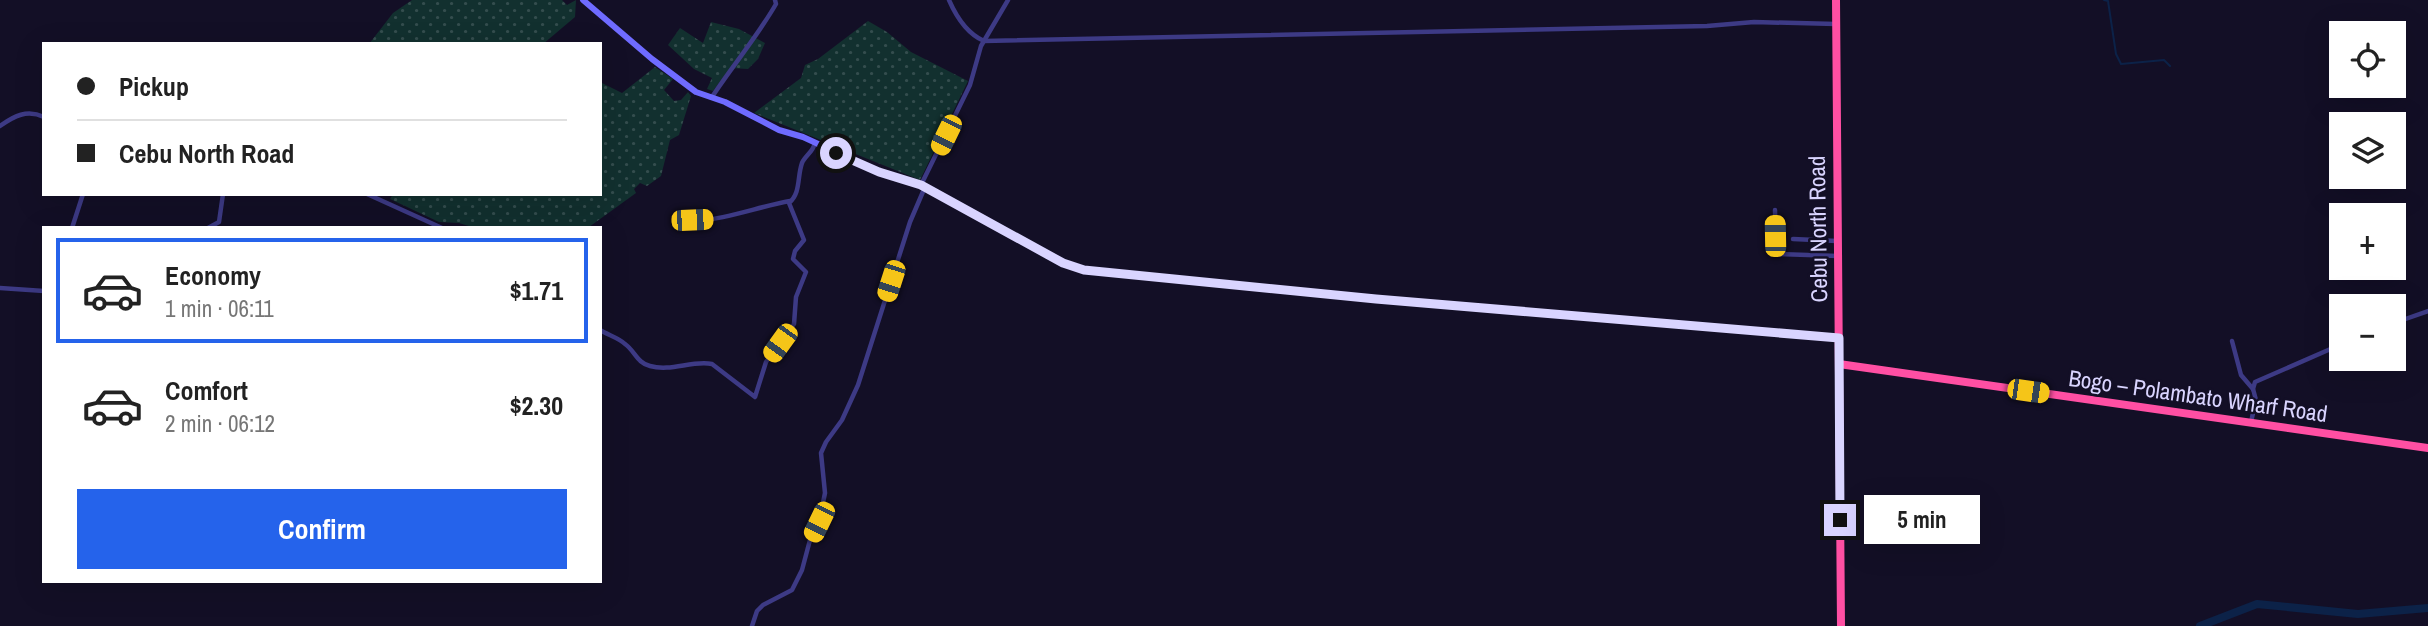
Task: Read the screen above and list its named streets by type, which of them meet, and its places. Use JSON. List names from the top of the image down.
{
  "streets": {
    "highway": ["Cebu North Road", "Bogo – Polambato Wharf Road"]
  },
  "crossings": [
    ["Cebu North Road", "Bogo – Polambato Wharf Road"]
  ],
  "page": {
    "map_buttons": ["+", "−"],
    "banner": ["Pickup", "Cebu North Road"],
    "list": [
      {
        "name": "Economy",
        "note": "1 min · 06:11",
        "value": "$1.71"
      },
      {
        "name": "Comfort",
        "note": "2 min · 06:12",
        "value": "$2.30"
      }
    ],
    "buttons": "Confirm",
    "bubble": "5 min"
  }
}
